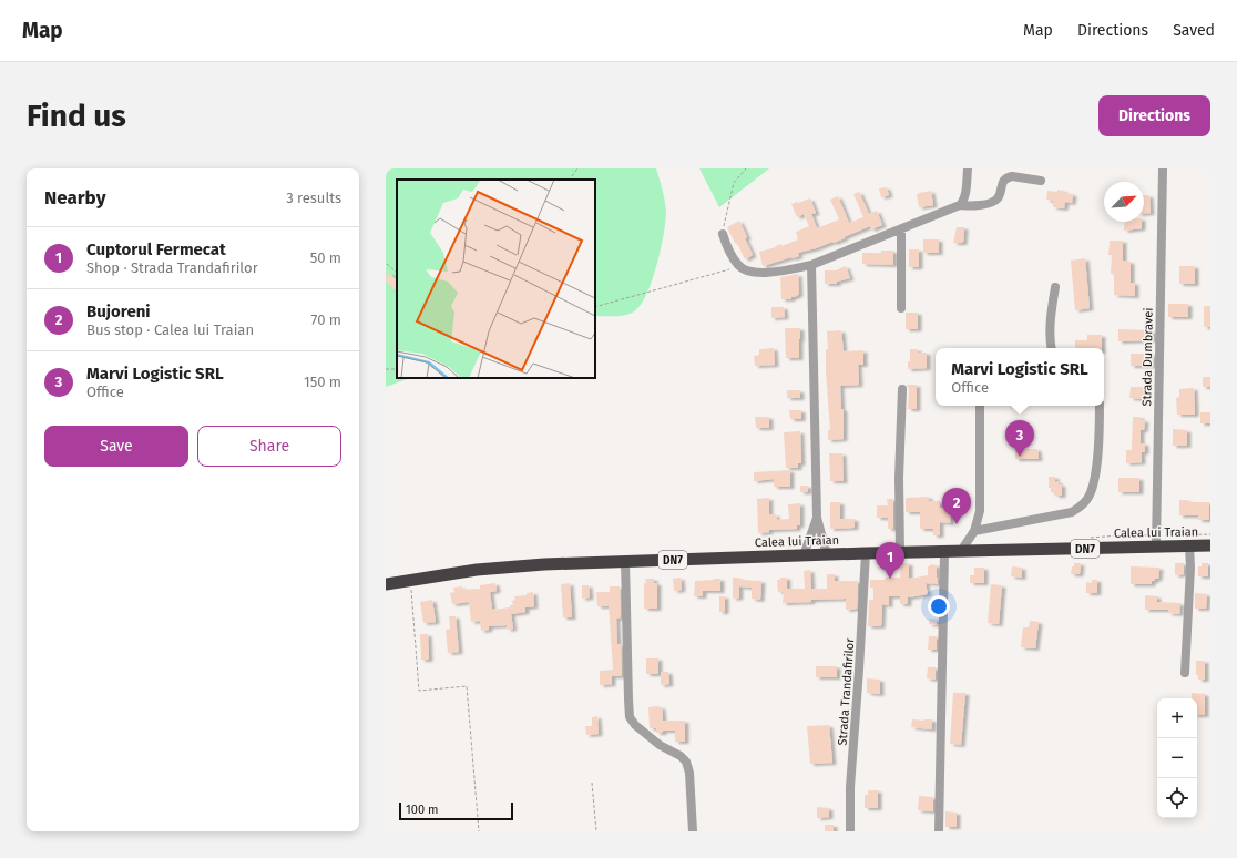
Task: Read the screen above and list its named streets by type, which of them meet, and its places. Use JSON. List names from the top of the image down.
{
  "streets": {
    "highway": ["Calea lui Traian", "DN7"],
    "street": ["Strada Dumbravei", "Strada Trandafirilor"]
  },
  "crossings": [
    ["Strada Dumbravei", "Calea lui Traian"],
    ["Calea lui Traian", "Strada Trandafirilor"]
  ],
  "scale_bar": "100 m",
  "north": "top right",
  "page": {
    "header": "Map",
    "nav": ["Map", "Directions", "Saved"],
    "buttons": [
      "Directions",
      ["Save", "Share"]
    ],
    "title": "Find us",
    "heading": ["Nearby", "3 results"],
    "list": [
      {
        "mark": "1",
        "name": "Cuptorul Fermecat",
        "note": "Shop · Strada Trandafirilor",
        "value": "50 m"
      },
      {
        "mark": "2",
        "name": "Bujoreni",
        "note": "Bus stop · Calea lui Traian",
        "value": "70 m"
      },
      {
        "mark": "3",
        "name": "Marvi Logistic SRL",
        "note": "Office",
        "value": "150 m"
      }
    ],
    "popup": ["Marvi Logistic SRL", "Office"],
    "pins": ["3", "2", "1"],
    "map_buttons": ["+", "−"],
    "scale": "100 m"
  }
}
